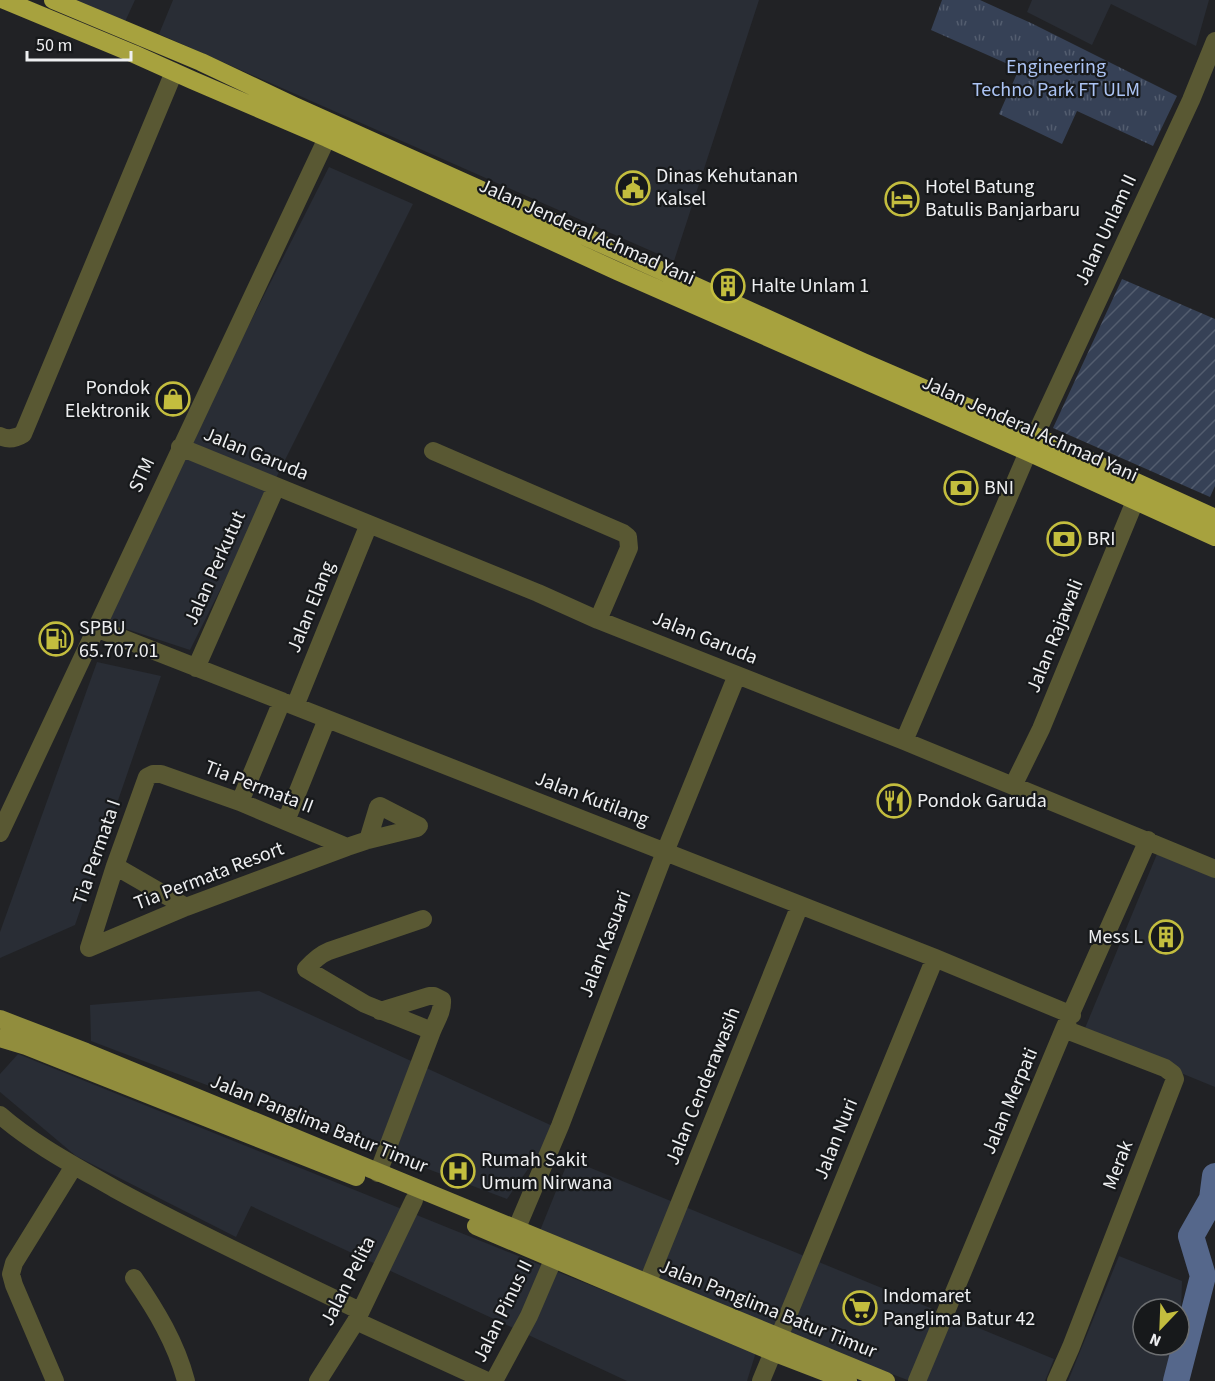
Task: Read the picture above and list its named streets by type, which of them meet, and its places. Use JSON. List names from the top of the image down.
{
  "streets": {
    "highway": ["Jalan Jenderal Achmad Yani"],
    "main road": ["Jalan Panglima Batur Timur"],
    "street": [
      "Jalan Unlam II",
      "Jalan Garuda",
      "STM",
      "Jalan Perkutut",
      "Jalan Elang",
      "Jalan Rajawali",
      "Tia Permata II",
      "Jalan Kutilang",
      "Tia Permata I",
      "Tia Permata Resort",
      "Jalan Kasuari",
      "Jalan Cenderawasih",
      "Jalan Merpati",
      "Jalan Nuri",
      "Merak",
      "Jalan Pelita",
      "Jalan Pinus II"
    ]
  },
  "crossings": [
    ["Jalan Unlam II", "Jalan Jenderal Achmad Yani"],
    ["Jalan Unlam II", "Jalan Garuda"],
    ["Jalan Jenderal Achmad Yani", "STM"],
    ["Jalan Jenderal Achmad Yani", "Jalan Rajawali"],
    ["Jalan Garuda", "STM"],
    ["Jalan Garuda", "Jalan Perkutut"],
    ["Jalan Garuda", "Jalan Elang"],
    ["Jalan Garuda", "Jalan Rajawali"],
    ["Jalan Garuda", "Jalan Kasuari"],
    ["Jalan Garuda", "Jalan Merpati"],
    ["STM", "Jalan Kutilang"],
    ["Jalan Perkutut", "Jalan Kutilang"],
    ["Jalan Elang", "Tia Permata II"],
    ["Jalan Elang", "Jalan Kutilang"],
    ["Tia Permata II", "Tia Permata I"],
    ["Tia Permata II", "Tia Permata Resort"],
    ["Jalan Kutilang", "Jalan Kasuari"],
    ["Jalan Kutilang", "Jalan Cenderawasih"],
    ["Jalan Kutilang", "Jalan Merpati"],
    ["Jalan Kutilang", "Jalan Nuri"],
    ["Jalan Kutilang", "Merak"],
    ["Tia Permata I", "Tia Permata Resort"],
    ["Jalan Kasuari", "Jalan Panglima Batur Timur"],
    ["Jalan Cenderawasih", "Jalan Panglima Batur Timur"],
    ["Jalan Merpati", "Merak"],
    ["Jalan Panglima Batur Timur", "Jalan Nuri"],
    ["Jalan Panglima Batur Timur", "Jalan Pelita"],
    ["Jalan Panglima Batur Timur", "Jalan Pinus II"]
  ],
  "parks": ["Engineering Techno Park FT ULM"],
  "places": {
    "public building": ["Dinas Kehutanan Kalsel"],
    "hotel": ["Hotel Batung Batulis Banjarbaru"],
    "building": ["Halte Unlam 1", "Mess L"],
    "shop": ["Pondok Elektronik"],
    "bank": ["BNI", "BRI"],
    "fuel station": ["SPBU 65.707.01"],
    "restaurant": ["Pondok Garuda"],
    "hospital": ["Rumah Sakit Umum Nirwana"],
    "supermarket": ["Indomaret Panglima Batur 42"]
  },
  "scale_bar": "50 m",
  "north": "bottom left"
}
